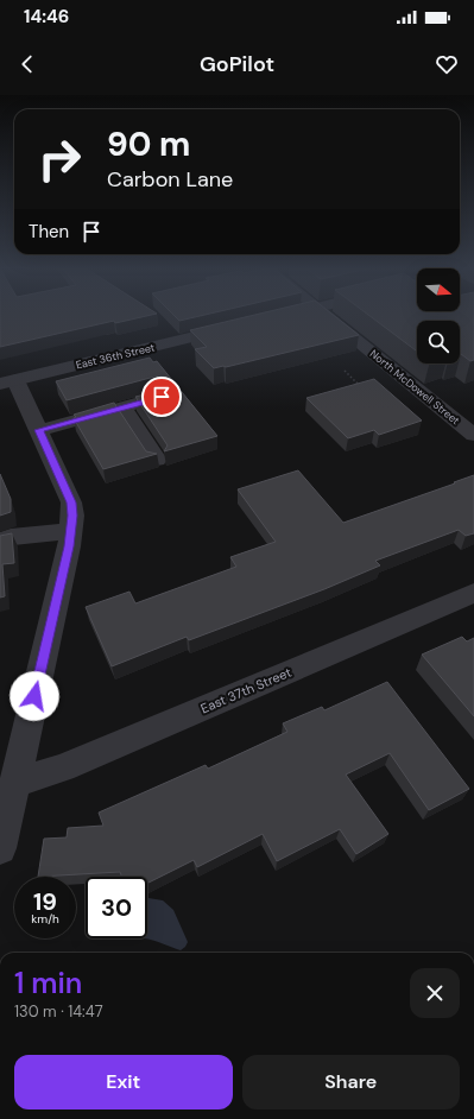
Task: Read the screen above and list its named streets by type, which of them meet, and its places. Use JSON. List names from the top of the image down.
{
  "streets": {
    "street": ["East 36th Street", "North McDowell Street", "East 37th Street"]
  },
  "north": "right",
  "page": {
    "status": "14:46",
    "header": "GoPilot",
    "turn": ["90 m", "Carbon Lane"],
    "then": "Then",
    "speed": "19 km/h",
    "limit": "30",
    "heading": ["1 min", "130 m · 14:47"],
    "buttons": ["Exit", "Share"]
  }
}
